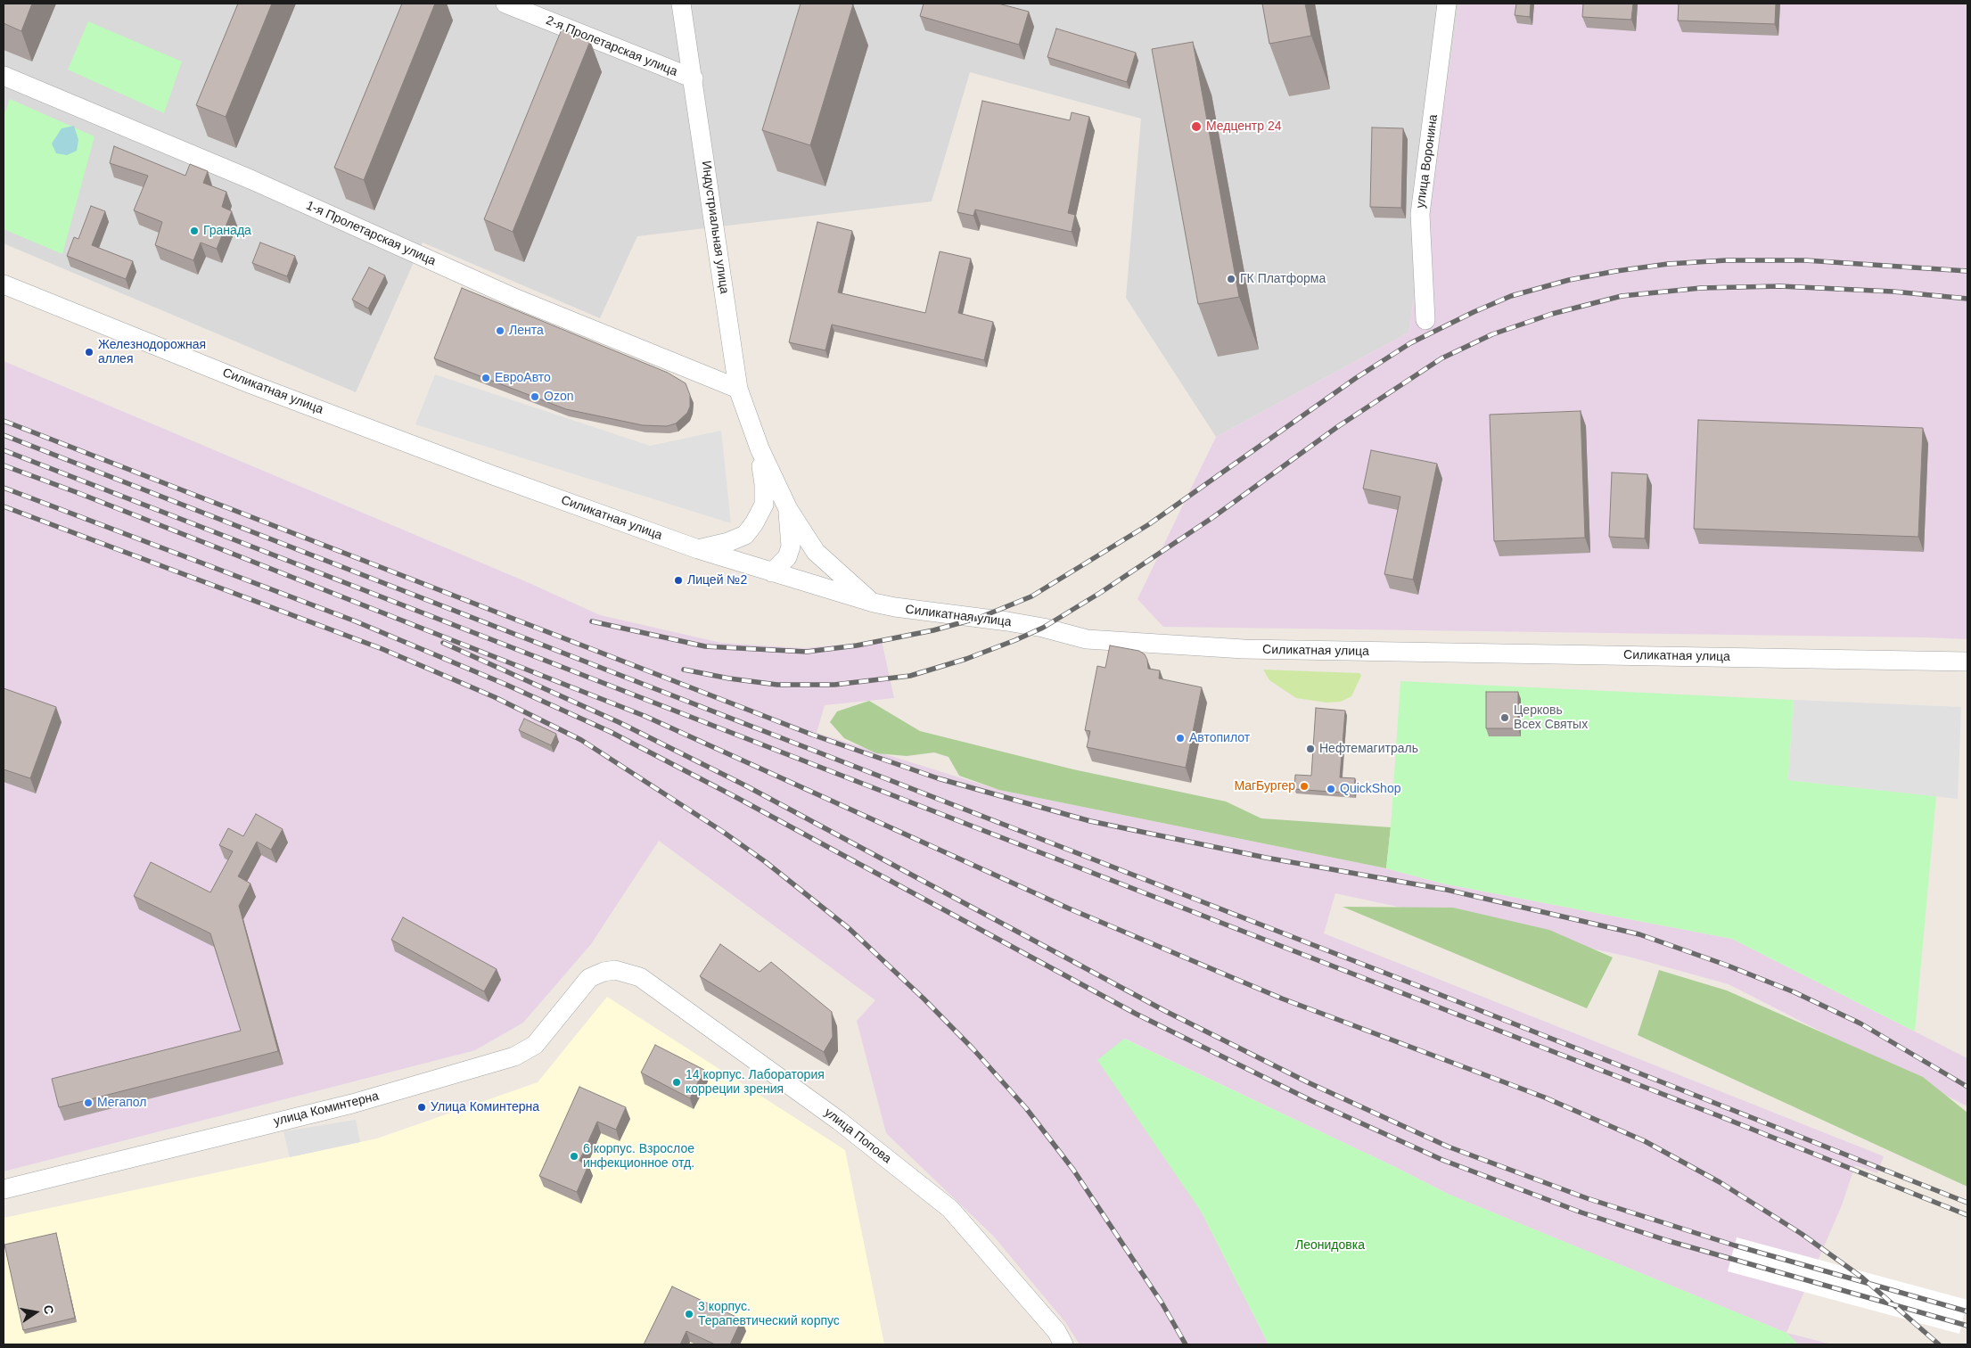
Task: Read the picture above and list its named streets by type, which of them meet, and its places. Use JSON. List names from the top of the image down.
{
  "streets": {
    "street": [
      "2-я Пролетарская улица",
      "улица Воронина",
      "Индустриальная улица",
      "1-я Пролетарская улица",
      "Силикатная улица",
      "улица Коминтерна",
      "улица Попова"
    ]
  },
  "crossings": [
    ["2-я Пролетарская улица", "Индустриальная улица"],
    ["Индустриальная улица", "1-я Пролетарская улица"],
    ["Индустриальная улица", "Силикатная улица"],
    ["улица Коминтерна", "улица Попова"]
  ],
  "parks": ["Леонидовка"],
  "places": [
    "Медцентр 24",
    "Гранада",
    "ГК Платформа",
    "Лента",
    "Железнодорожная аллея",
    "ЕвроАвто",
    "Ozon",
    "Лицей №2",
    "Церковь Всех Святых",
    "Автопилот",
    "Нефтемагитраль",
    "МагБургер",
    "QuickShop",
    "14 корпус. Лаборатория корреции зрения",
    "Мегапол",
    "Улица Коминтерна",
    "6 корпус. Взрослое инфекционное отд.",
    "3 корпус. Терапевтический корпус"
  ],
  "north": "right"
}
